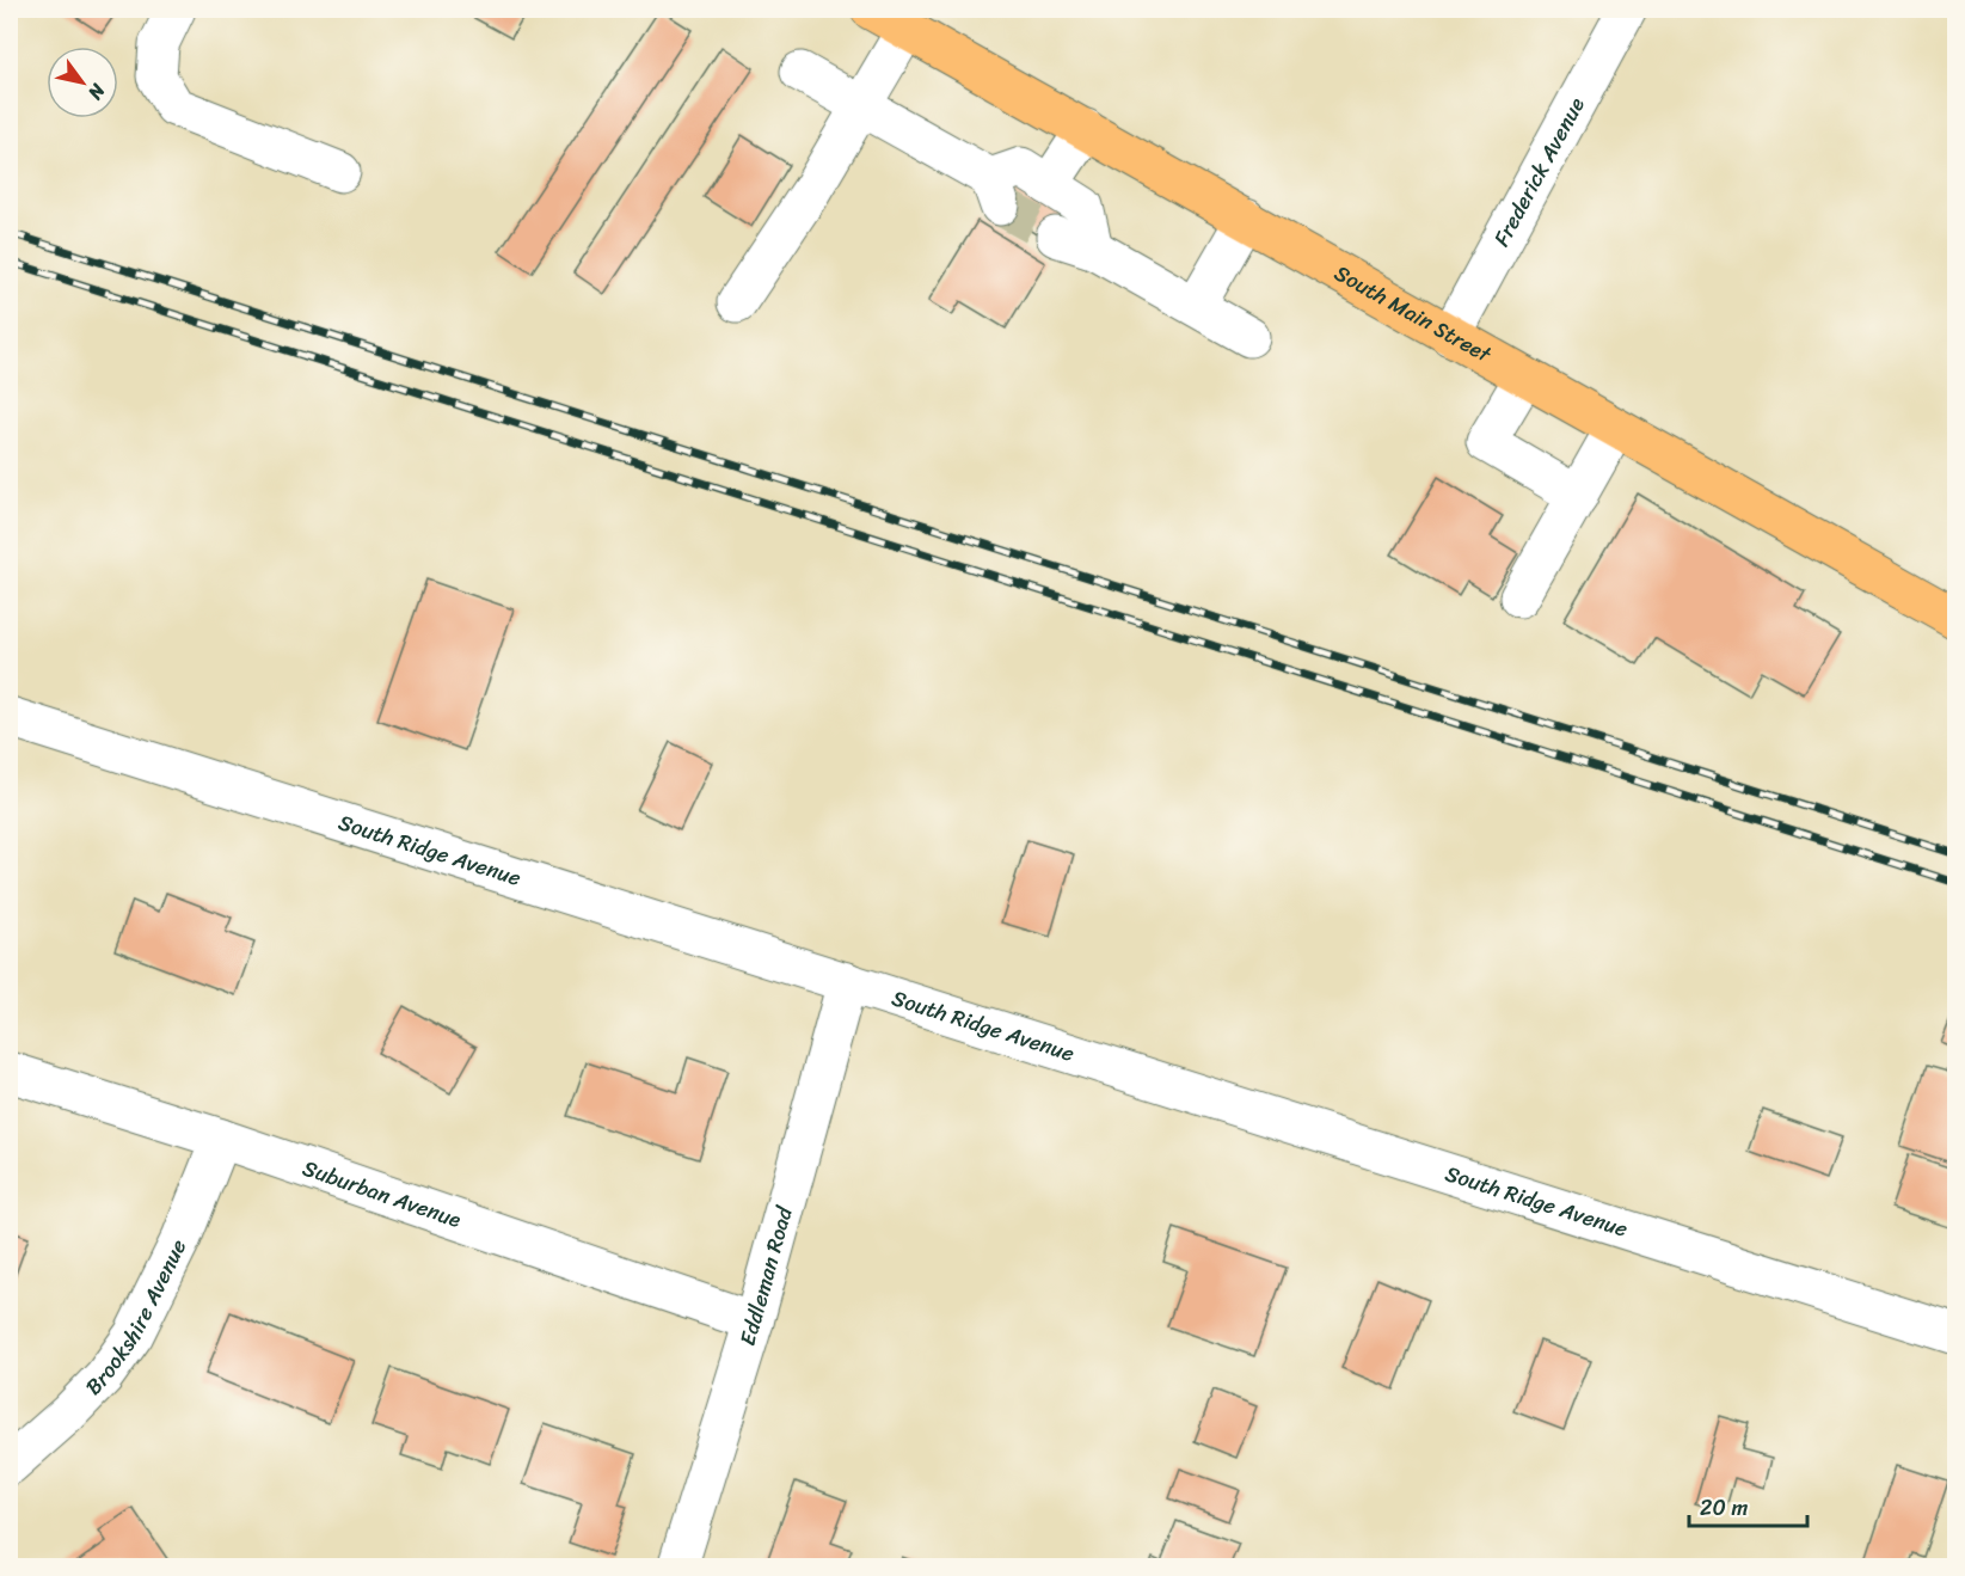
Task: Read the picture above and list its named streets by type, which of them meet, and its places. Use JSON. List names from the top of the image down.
{
  "streets": {
    "main road": ["South Main Street"],
    "street": [
      "Frederick Avenue",
      "South Ridge Avenue",
      "Suburban Avenue",
      "Eddleman Road",
      "Brookshire Avenue"
    ]
  },
  "crossings": [
    ["Frederick Avenue", "South Main Street"],
    ["South Ridge Avenue", "Eddleman Road"],
    ["Suburban Avenue", "Eddleman Road"],
    ["Suburban Avenue", "Brookshire Avenue"]
  ],
  "scale_bar": "20 m",
  "north": "bottom right"
}
